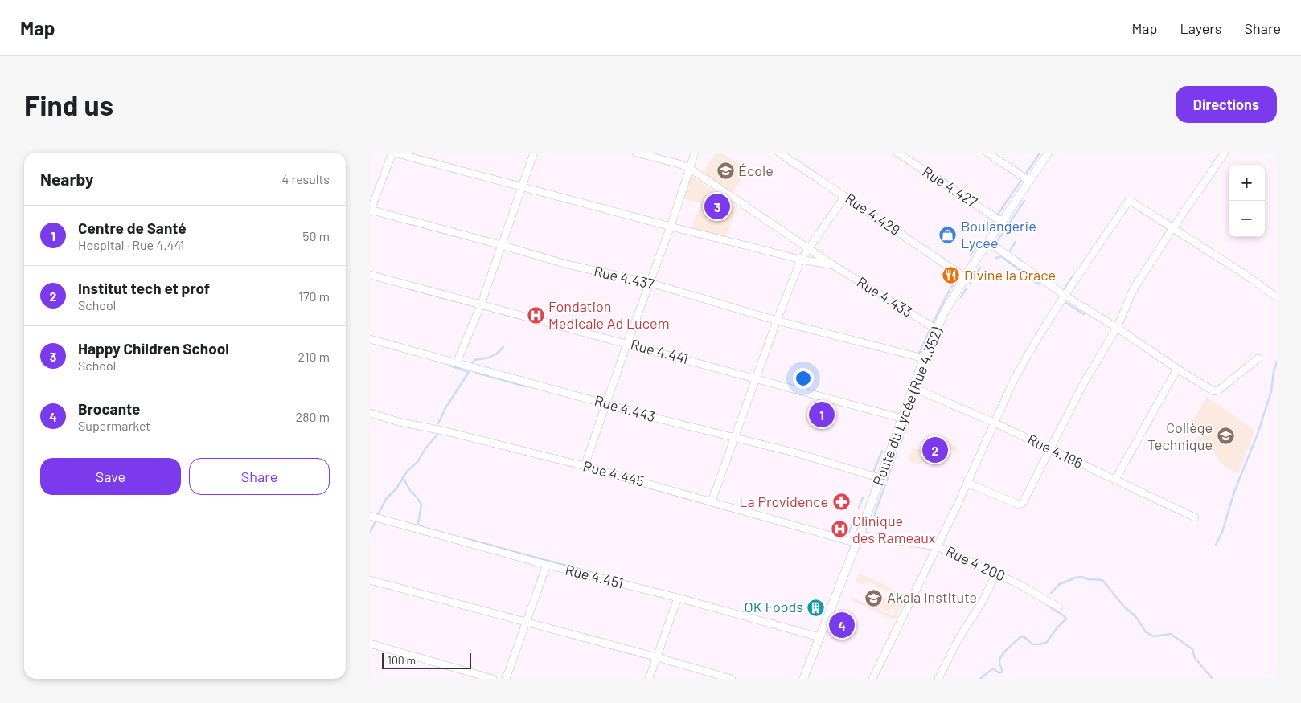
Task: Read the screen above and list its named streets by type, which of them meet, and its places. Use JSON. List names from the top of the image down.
{
  "streets": {
    "main road": ["Route du Lycée (Rue 4.352)"],
    "street": [
      "Rue 4.427",
      "Rue 4.429",
      "Rue 4.437",
      "Rue 4.433",
      "Rue 4.441",
      "Rue 4.443",
      "Rue 4.196",
      "Rue 4.445",
      "Rue 4.200",
      "Rue 4.451"
    ]
  },
  "crossings": [
    ["Rue 4.427", "Route du Lycée (Rue 4.352)"],
    ["Rue 4.429", "Route du Lycée (Rue 4.352)"],
    ["Rue 4.437", "Route du Lycée (Rue 4.352)"],
    ["Rue 4.433", "Route du Lycée (Rue 4.352)"],
    ["Rue 4.441", "Route du Lycée (Rue 4.352)"],
    ["Route du Lycée (Rue 4.352)", "Rue 4.443"],
    ["Route du Lycée (Rue 4.352)", "Rue 4.196"],
    ["Route du Lycée (Rue 4.352)", "Rue 4.445"],
    ["Route du Lycée (Rue 4.352)", "Rue 4.200"],
    ["Route du Lycée (Rue 4.352)", "Rue 4.451"],
    ["Rue 4.445", "Rue 4.200"]
  ],
  "places": {
    "school or university": ["École", "Collège Technique", "Akala Institute"],
    "shop": ["Boulangerie Lycee"],
    "restaurant": ["Divine la Grace"],
    "hospital": ["Fondation Medicale Ad Lucem", "Clinique des Rameaux"],
    "pharmacy": ["La Providence"],
    "building": ["OK Foods"]
  },
  "scale_bar": "100 m",
  "page": {
    "header": "Map",
    "nav": ["Map", "Layers", "Share"],
    "buttons": [
      "Directions",
      ["Save", "Share"]
    ],
    "title": "Find us",
    "heading": ["Nearby", "4 results"],
    "map_buttons": ["+", "−"],
    "pins": [
      "3",
      "1",
      "2",
      "4"
    ],
    "list": [
      {
        "mark": "1",
        "name": "Centre de Santé",
        "note": "Hospital · Rue 4.441",
        "value": "50 m"
      },
      {
        "mark": "2",
        "name": "Institut tech et prof",
        "note": "School",
        "value": "170 m"
      },
      {
        "mark": "3",
        "name": "Happy Children School",
        "note": "School",
        "value": "210 m"
      },
      {
        "mark": "4",
        "name": "Brocante",
        "note": "Supermarket",
        "value": "280 m"
      }
    ],
    "scale": "100 m"
  }
}
